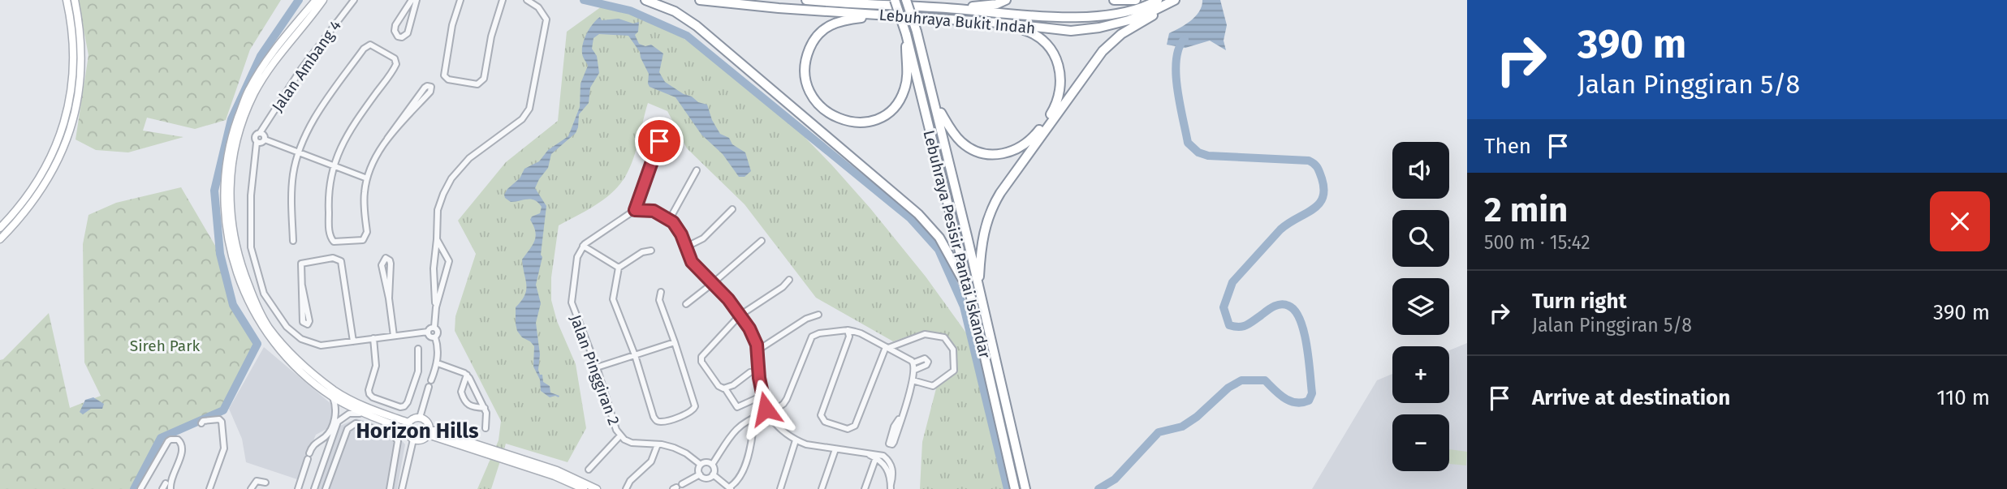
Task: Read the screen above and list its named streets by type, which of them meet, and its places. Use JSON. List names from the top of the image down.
{
  "streets": {
    "highway": ["Lebuhraya Bukit Indah", "Lebuhraya Pesisir Pantai Iskandar"],
    "street": ["Jalan Ambang 4", "Jalan Pinggiran 2"]
  },
  "districts": ["Horizon Hills"],
  "parks": ["Sireh Park"],
  "page": {
    "turn": ["390 m", "Jalan Pinggiran 5/8"],
    "then": "Then",
    "map_buttons": ["+", "−"],
    "heading": ["2 min", "500 m · 15:42"],
    "list": [
      {
        "name": "Turn right",
        "note": "Jalan Pinggiran 5/8",
        "value": "390 m"
      },
      {
        "name": "Arrive at destination",
        "value": "110 m"
      }
    ]
  }
}
